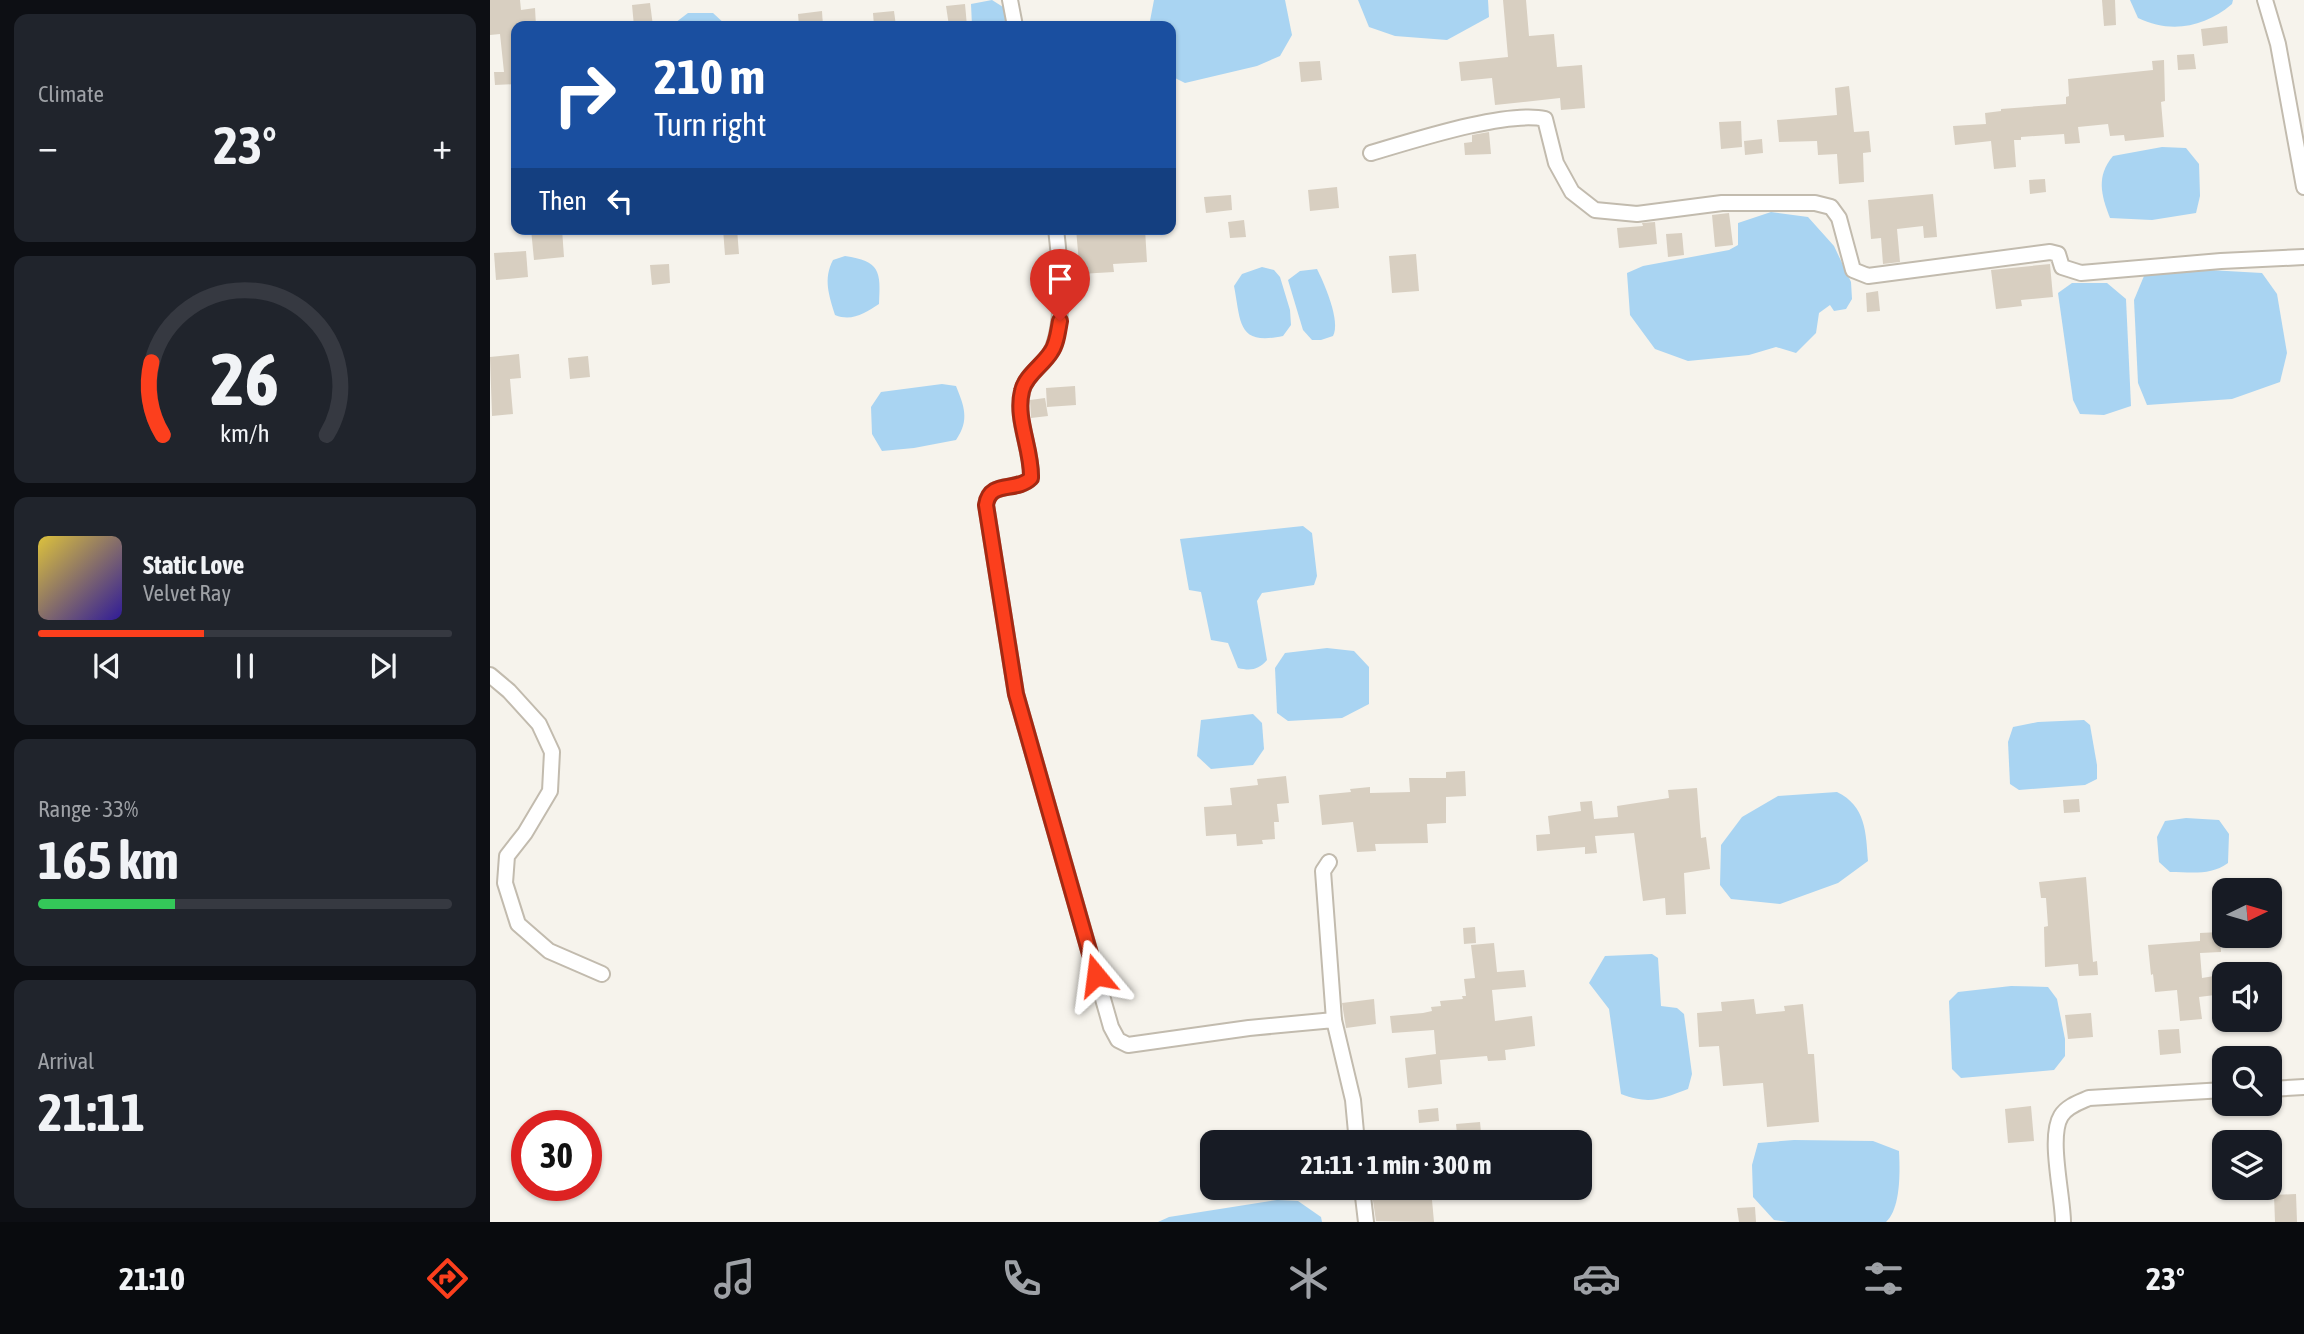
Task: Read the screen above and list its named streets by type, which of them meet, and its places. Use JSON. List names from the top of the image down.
{
  "north": "right",
  "page": {
    "tile": [
      "Climate",
      ["Range · 33%", "165 km"],
      ["Arrival", "21:11"]
    ],
    "turn": ["210 m", "Turn right"],
    "heat": ["−", "23°", "+"],
    "then": "Then",
    "song": ["Static Love", "Velvet Ray"],
    "limit": "30",
    "trip": "21:11 · 1 min · 300 m",
    "tabs": ["21:10", "23°"],
    "gauge": ["26", "km/h"]
  }
}
